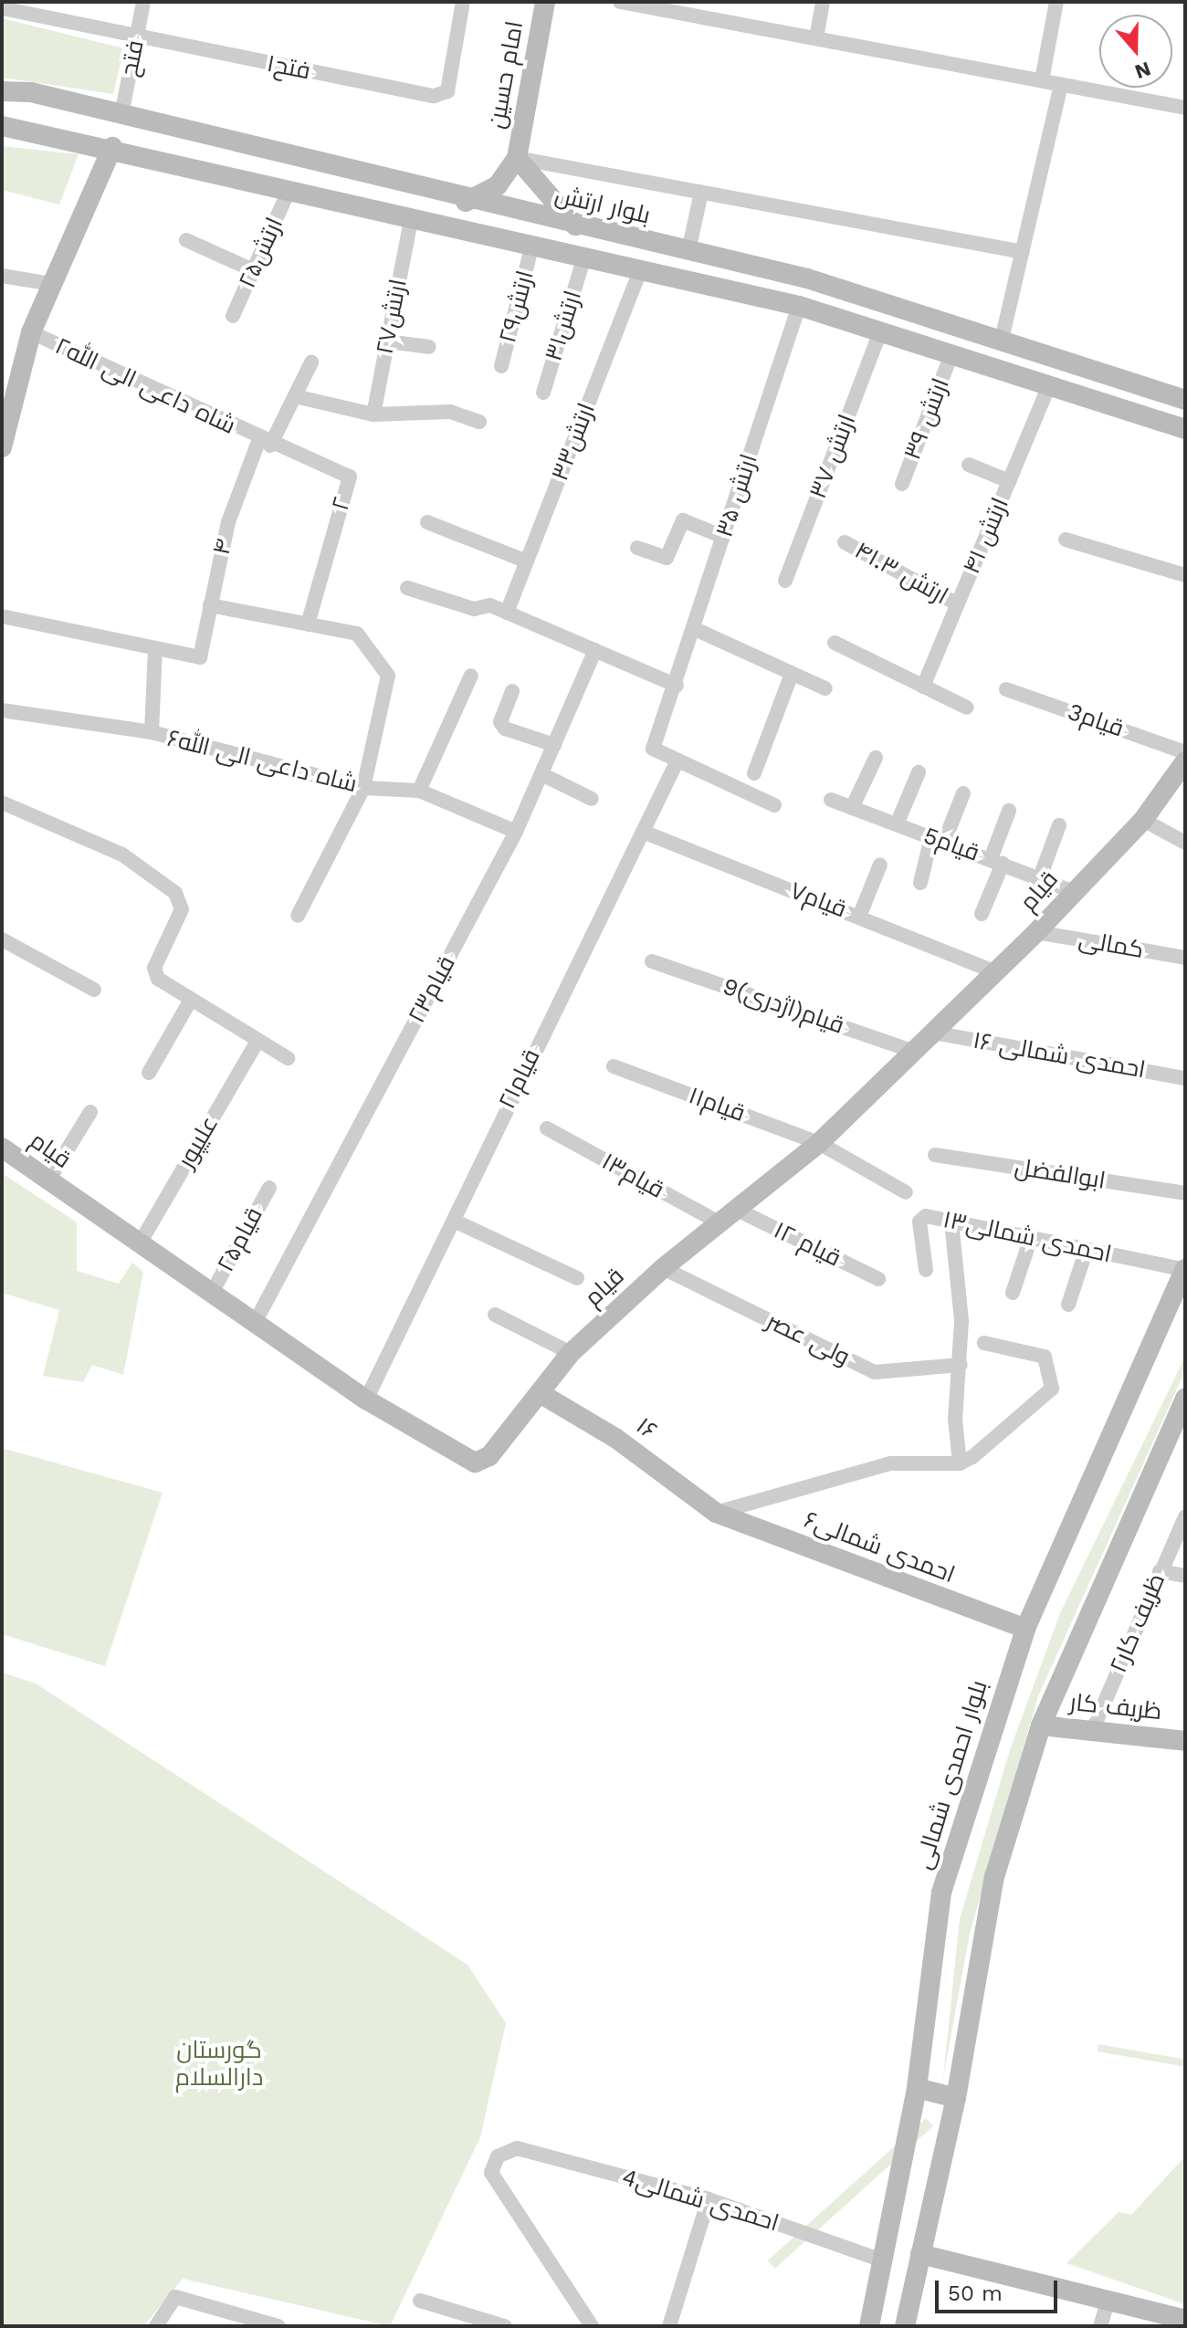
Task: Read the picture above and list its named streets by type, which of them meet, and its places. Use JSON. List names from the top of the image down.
{
  "streets": {
    "main road": [
      "امام حسین",
      "بلوار ارتش",
      "قیام",
      "۱۶",
      "احمدی شمالی۶",
      "ظریف کار",
      "بلوار احمدی شمالی"
    ],
    "street": [
      "فتح",
      "۱فتح",
      "ارتش۲۵",
      "ارتش۲۹",
      "ارتش۲۷",
      "ارتش۳۱",
      "شاه داعی الی الله۲",
      "ارتش ۳۹",
      "ارتش۳۳",
      "ارتش ۳۷",
      "ارتش ۳۵",
      "۲",
      "ارتش ۴۱",
      "۴",
      "ارتش ۴۱.۳",
      "قیام3",
      "شاه داعی الی الله۶",
      "قیام5",
      "قیام۷",
      "کمالی",
      "قیام۲۳",
      "قیام(اژدری)9",
      "احمدی شمالی ۱۶",
      "قیام۲۱",
      "قیام۱۱",
      "علیپور",
      "ابوالفضل",
      "قیام۱۳",
      "احمدی شمالی۱۳",
      "قیام۲۵",
      "قیام ۱۲",
      "ولی عصر",
      "۲ظریف کار",
      "4احمدی شمالی"
    ]
  },
  "crossings": [
    ["فتح", "۱فتح"],
    ["فتح", "بلوار ارتش"],
    ["شاه داعی الی الله۲", "۲"],
    ["شاه داعی الی الله۲", "۴"],
    ["ارتش ۳۵", "قیام۲۱"],
    ["۲", "۴"],
    ["ارتش ۴۱", "ارتش ۴۱.۳"],
    ["شاه داعی الی الله۶", "قیام۲۳"],
    ["قیام5", "قیام"],
    ["قیام", "قیام۷"],
    ["قیام", "کمالی"],
    ["قیام", "قیام۲۳"],
    ["قیام", "قیام(اژدری)9"],
    ["قیام", "احمدی شمالی ۱۶"],
    ["قیام", "قیام۲۱"],
    ["قیام", "قیام۱۱"],
    ["قیام", "علیپور"],
    ["قیام", "قیام۱۳"],
    ["قیام", "قیام۲۵"],
    ["قیام", "قیام ۱۲"],
    ["قیام", "ولی عصر"],
    ["قیام", "۱۶"],
    ["قیام۷", "قیام۲۱"],
    ["احمدی شمالی۱۳", "بلوار احمدی شمالی"],
    ["۱۶", "احمدی شمالی۶"],
    ["احمدی شمالی۶", "بلوار احمدی شمالی"],
    ["۲ظریف کار", "ظریف کار"],
    ["بلوار احمدی شمالی", "4احمدی شمالی"]
  ],
  "parks": ["گورستان دارالسلام"],
  "scale_bar": "50 m",
  "north": "bottom"
}
